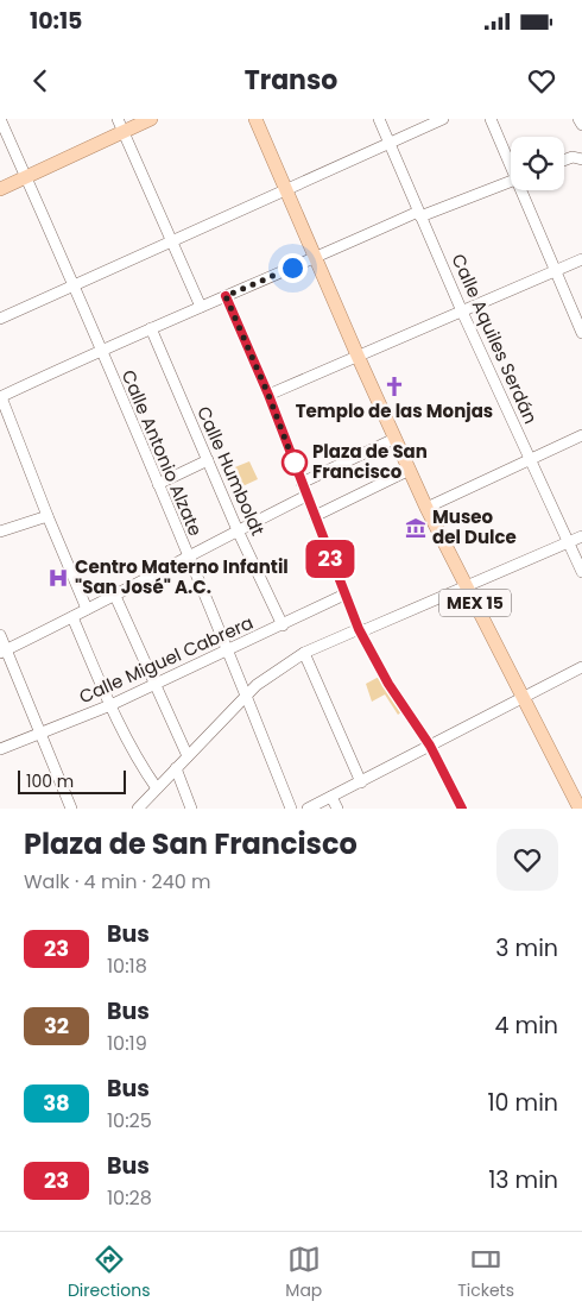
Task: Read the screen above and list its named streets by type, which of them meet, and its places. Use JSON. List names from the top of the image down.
{
  "streets": {
    "main road": ["MEX 15"],
    "street": [
      "Calle Aquiles Serdán",
      "Calle Antonio Alzate",
      "Calle Humboldt",
      "Calle Miguel Cabrera"
    ]
  },
  "crossings": [
    ["Calle Antonio Alzate", "Calle Miguel Cabrera"],
    ["Calle Humboldt", "Calle Miguel Cabrera"]
  ],
  "places": {
    "church": ["Templo de las Monjas"],
    "other": ["Plaza de San Francisco"],
    "museum": ["Museo del Dulce"],
    "hospital": ["Centro Materno Infantil \"San José\" A.C."]
  },
  "lines": ["bus line 23"],
  "scale_bar": "100 m",
  "page": {
    "status": "10:15",
    "header": "Transo",
    "on_map": "23",
    "scale": "100 m",
    "heading": ["Plaza de San Francisco", "Walk · 4 min · 240 m"],
    "list": [
      {
        "mark": "23",
        "name": "Bus",
        "note": "10:18",
        "value": "3 min"
      },
      {
        "mark": "32",
        "name": "Bus",
        "note": "10:19",
        "value": "4 min"
      },
      {
        "mark": "38",
        "name": "Bus",
        "note": "10:25",
        "value": "10 min"
      },
      {
        "mark": "23",
        "name": "Bus",
        "note": "10:28",
        "value": "13 min"
      }
    ],
    "tabs": ["Directions", "Map", "Tickets"]
  }
}
